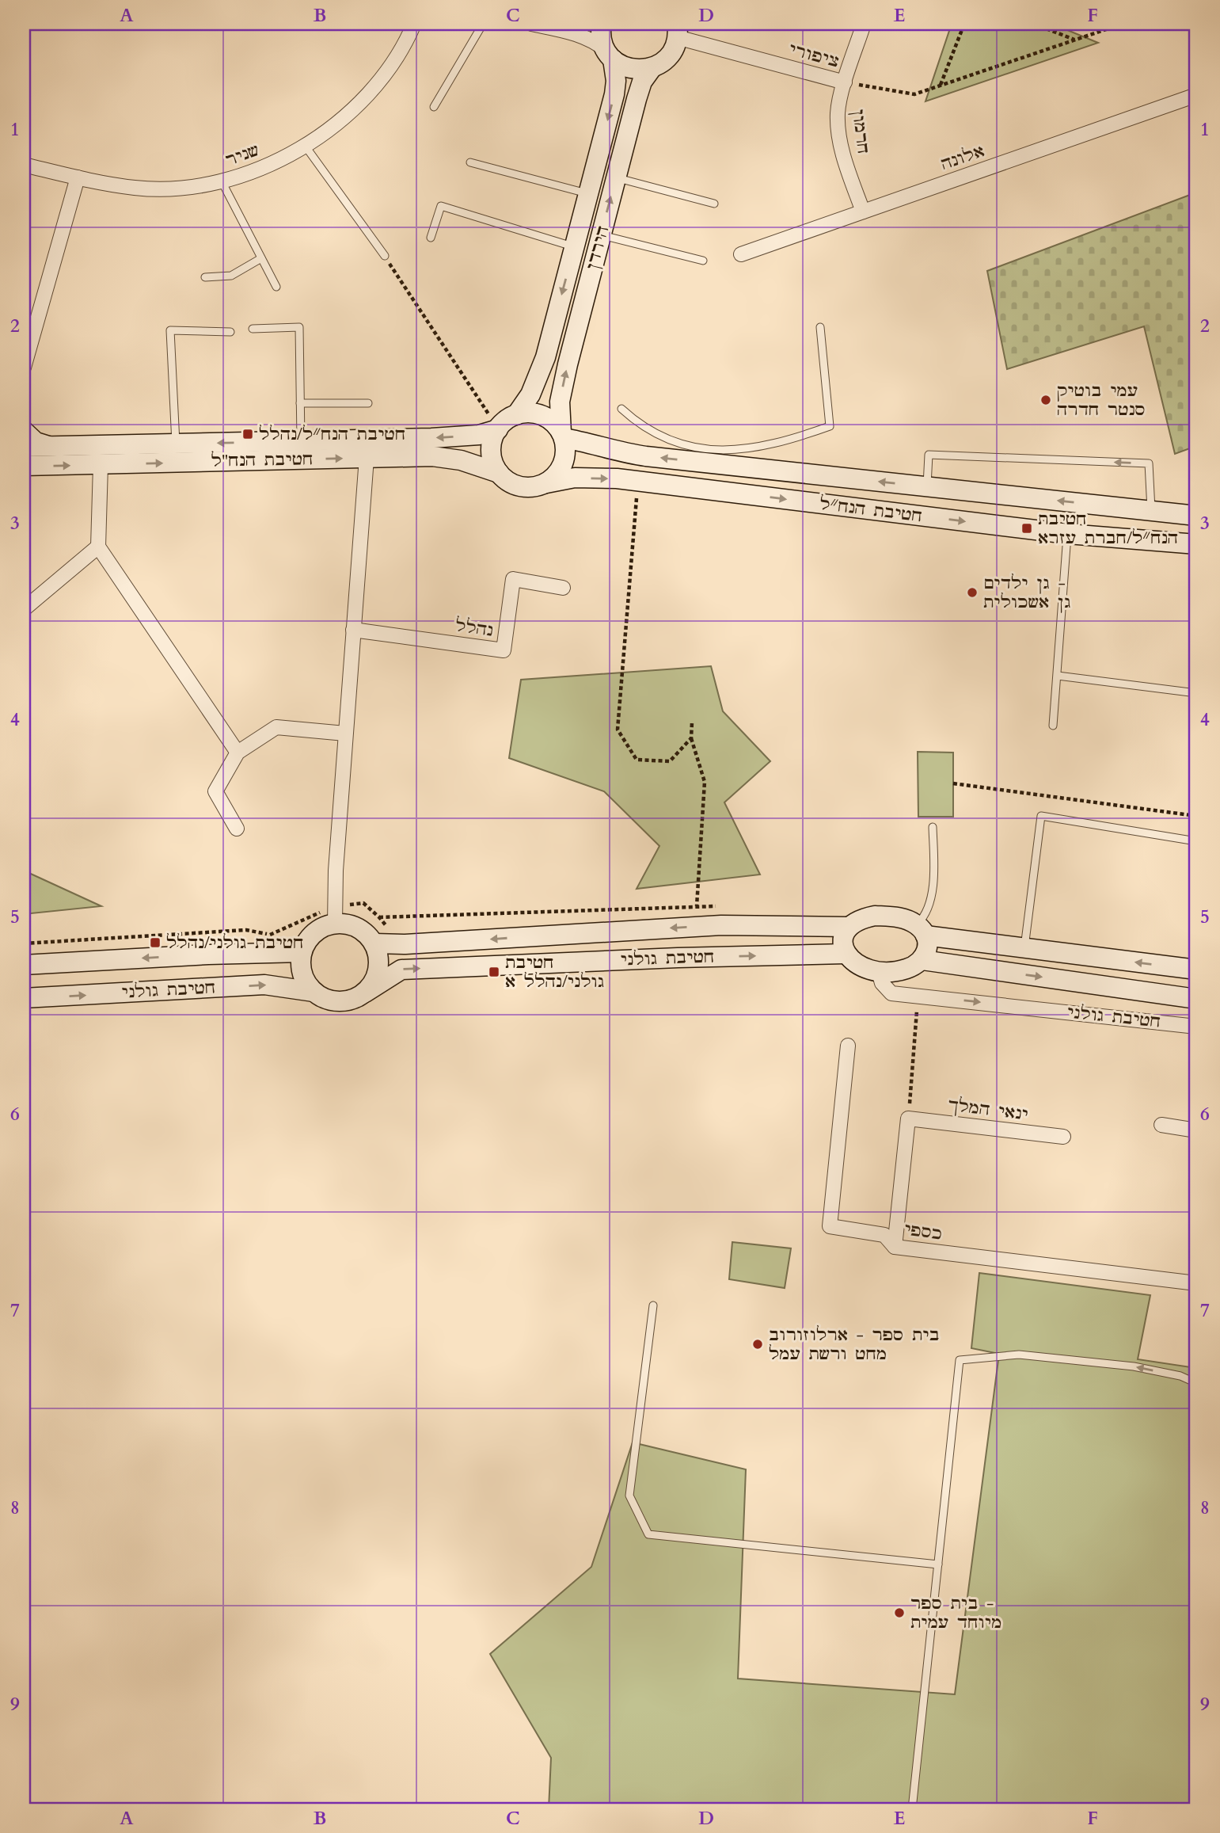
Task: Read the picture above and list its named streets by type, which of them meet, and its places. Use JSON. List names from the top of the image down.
{
  "streets": {
    "street": [
      "ציפורי",
      "חרמון",
      "שניר",
      "אלונה",
      "הירדן",
      "חטיבת הנח\"ל",
      "חטיבת הנח״ל",
      "נהלל",
      "חטיבת גולני",
      "ינאי המלך",
      "כספי"
    ]
  },
  "crossings": [
    ["ציפורי", "חרמון"],
    ["ציפורי", "הירדן"],
    ["חרמון", "אלונה"],
    ["הירדן", "חטיבת הנח\"ל"],
    ["הירדן", "חטיבת הנח״ל"],
    ["חטיבת הנח\"ל", "חטיבת הנח״ל"]
  ],
  "places": {
    "other": [
      "עמי בוטיק סנטר חדרה",
      "גן ילדים - גן אשכולית",
      "בית ספר - ארלוזורוב מחט ורשת עמל",
      "בית ספר - מיוחד עמית"
    ],
    "transit": [
      "חטיבת הנח״ל/נהלל",
      "חטיבת הנח״ל/חברת עזרא",
      "חטיבת גולני/נהלל",
      "חטיבת גולני/נהלל א"
    ]
  },
  "grid": {
    "columns": [
      "A",
      "B",
      "C",
      "D",
      "E",
      "F"
    ],
    "rows": [
      "1",
      "2",
      "3",
      "4",
      "5",
      "6",
      "7",
      "8",
      "9"
    ]
  }
}
